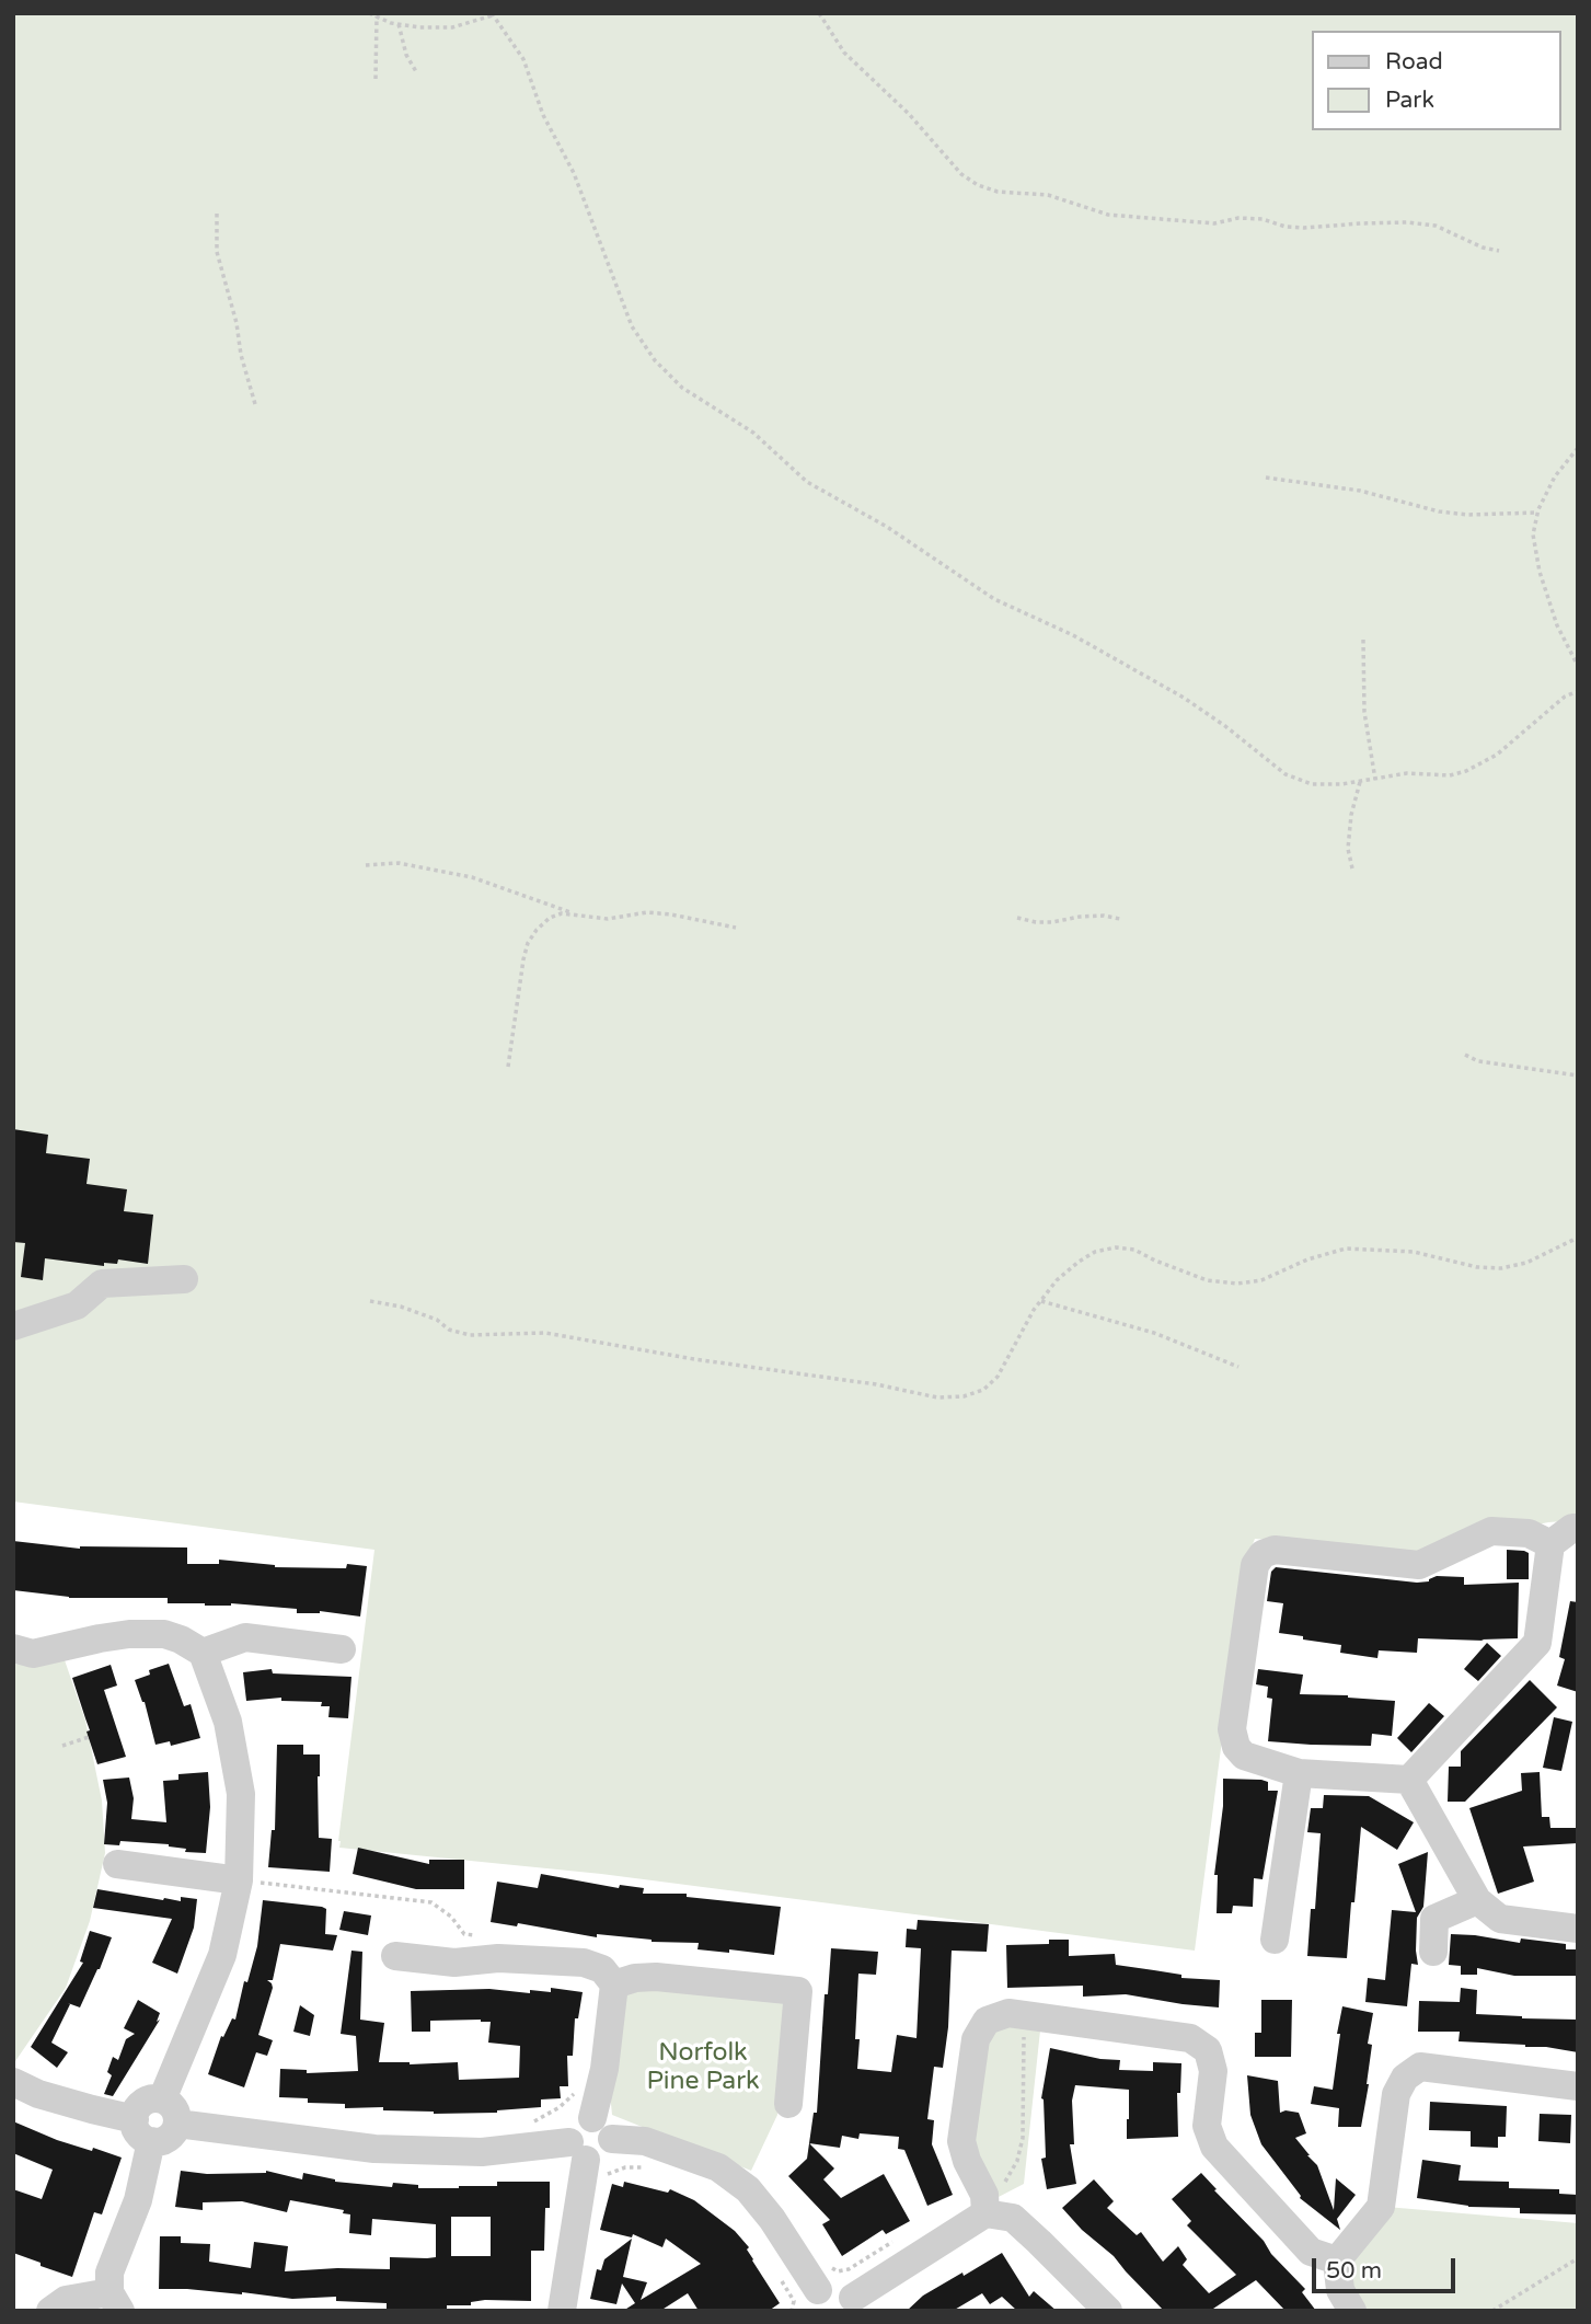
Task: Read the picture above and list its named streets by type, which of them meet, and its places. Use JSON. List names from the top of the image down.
{
  "parks": ["Norfolk Pine Park"],
  "legend": ["Road", "Park"],
  "scale_bar": "50 m"
}
